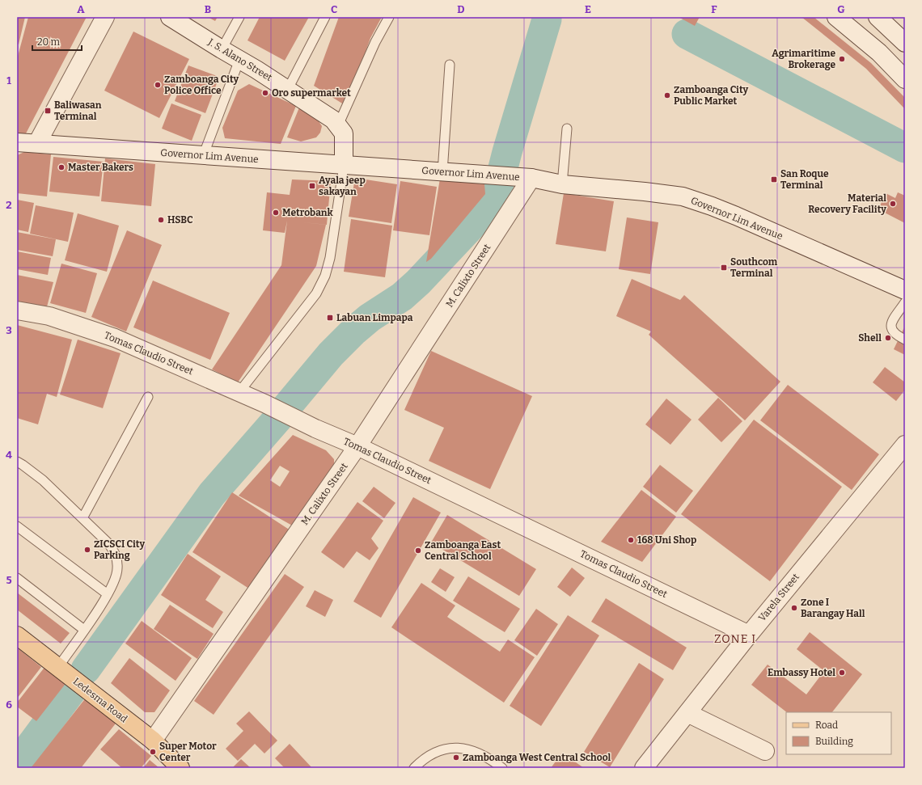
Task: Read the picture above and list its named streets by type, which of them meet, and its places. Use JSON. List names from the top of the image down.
{
  "streets": {
    "main road": ["Ledesma Road"],
    "street": [
      "J. S. Alano Street",
      "Governor Lim Avenue",
      "M. Calixto Street",
      "Tomas Claudio Street",
      "Varela Street"
    ]
  },
  "crossings": [
    ["J. S. Alano Street", "Governor Lim Avenue"],
    ["Governor Lim Avenue", "M. Calixto Street"],
    ["M. Calixto Street", "Tomas Claudio Street"],
    ["M. Calixto Street", "Ledesma Road"],
    ["Tomas Claudio Street", "Varela Street"]
  ],
  "districts": ["ZONE I"],
  "places": {
    "other": [
      "Agrimaritime Brokerage",
      "Zamboanga City Police Office",
      "Oro supermarket",
      "Zamboanga City Public Market",
      "Master Bakers",
      "Material Recovery Facility",
      "Metrobank",
      "HSBC",
      "Shell",
      "168 Uni Shop",
      "ZICSCI City Parking",
      "Zamboanga East Central School",
      "Zone I Barangay Hall",
      "Embassy Hotel",
      "Super Motor Center",
      "Zamboanga West Central School"
    ],
    "transit": [
      "Baliwasan Terminal",
      "San Roque Terminal",
      "Ayala jeep sakayan",
      "Southcom Terminal",
      "Labuan Limpapa"
    ]
  },
  "legend": ["Road", "Building"],
  "scale_bar": "20 m",
  "grid": {
    "columns": [
      "A",
      "B",
      "C",
      "D",
      "E",
      "F",
      "G"
    ],
    "rows": [
      "1",
      "2",
      "3",
      "4",
      "5",
      "6"
    ]
  }
}
